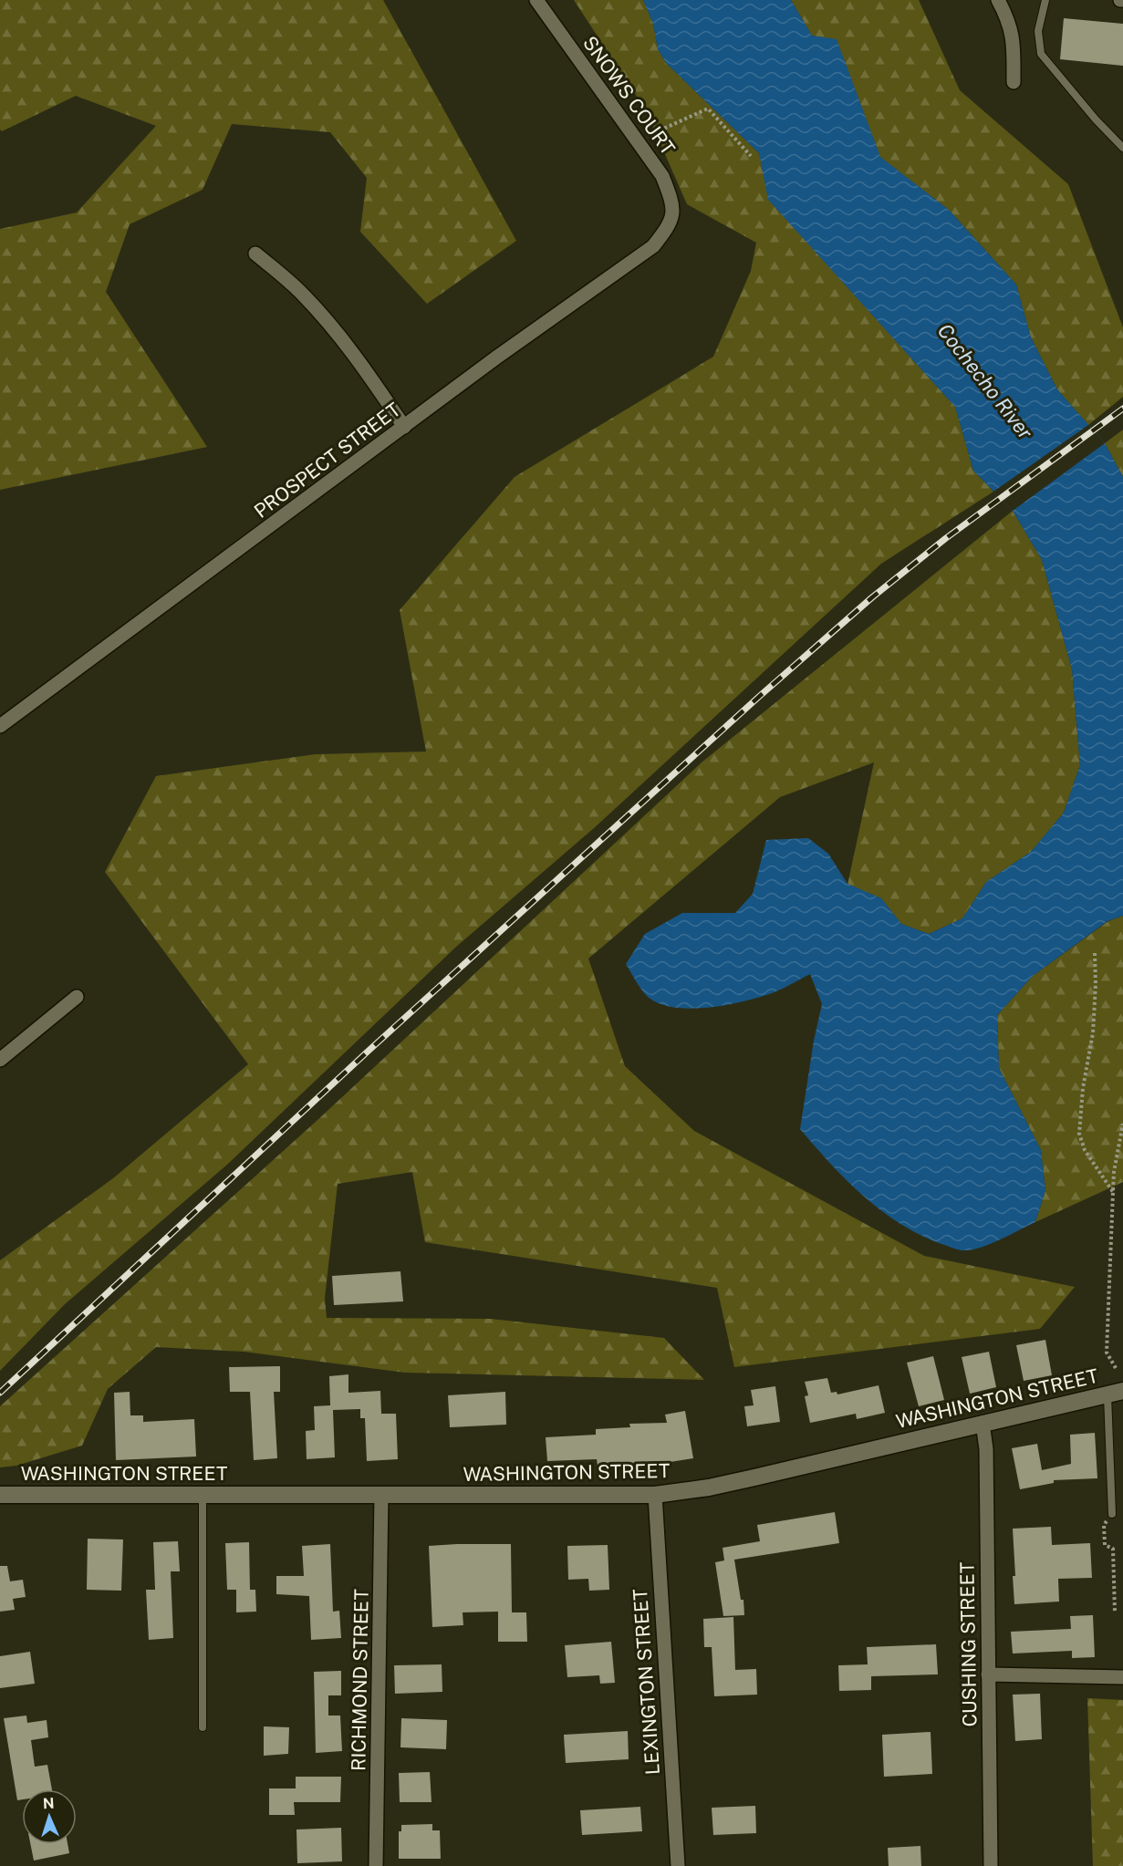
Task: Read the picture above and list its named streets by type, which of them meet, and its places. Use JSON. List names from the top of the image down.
{
  "streets": {
    "street": [
      "SNOWS COURT",
      "PROSPECT STREET",
      "WASHINGTON STREET",
      "CUSHING STREET",
      "RICHMOND STREET",
      "LEXINGTON STREET"
    ]
  },
  "crossings": [
    ["SNOWS COURT", "PROSPECT STREET"],
    ["WASHINGTON STREET", "CUSHING STREET"],
    ["WASHINGTON STREET", "RICHMOND STREET"],
    ["WASHINGTON STREET", "LEXINGTON STREET"]
  ],
  "water": ["Cochecho River"],
  "north": "top"
}
